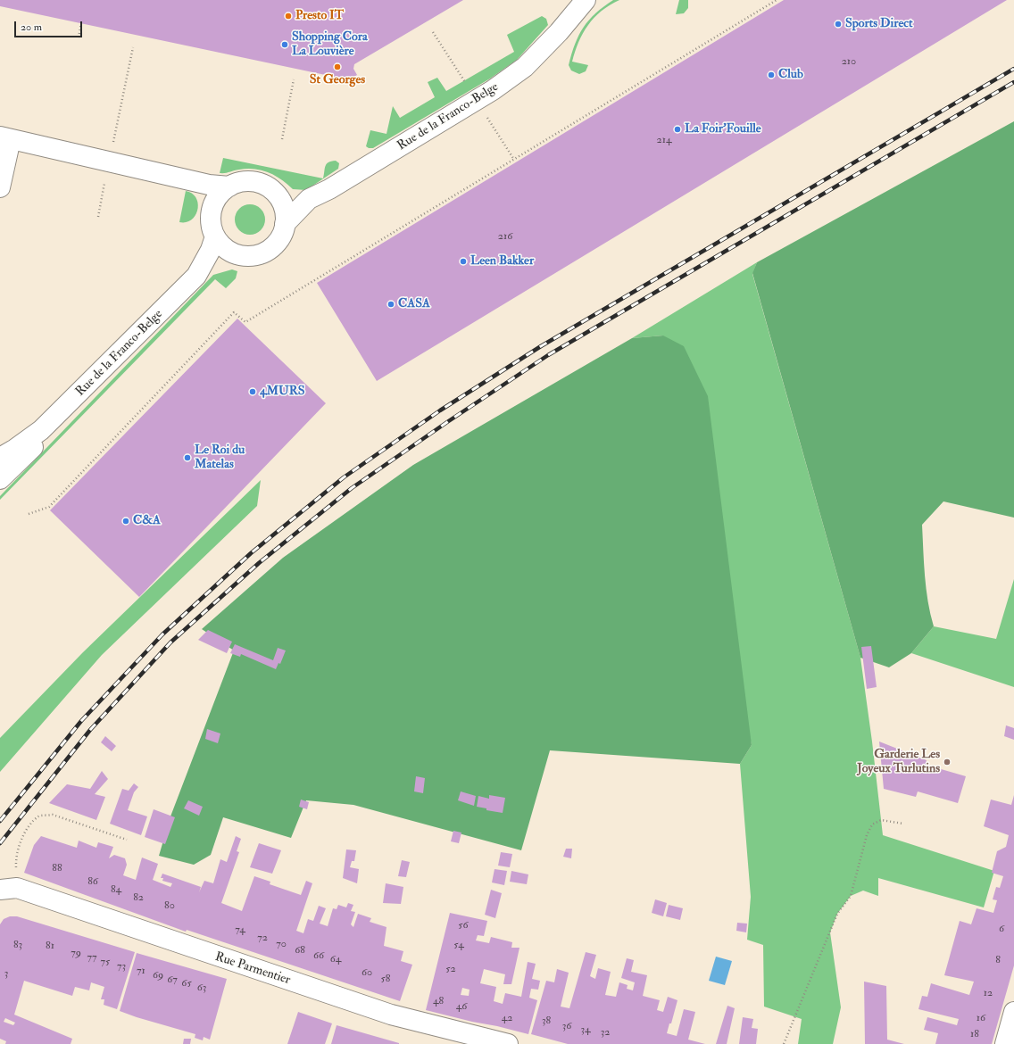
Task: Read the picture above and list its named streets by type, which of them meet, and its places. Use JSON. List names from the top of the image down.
{
  "streets": {
    "street": ["Rue de la Franco-Belge", "Rue Parmentier"]
  },
  "places": [
    "Presto IT",
    "Sports Direct",
    "Shopping Cora La Louvière",
    "St Georges",
    "Club",
    "La Foir'Fouille",
    "Leen Bakker",
    "CASA",
    "4MURS",
    "Le Roi du Matelas",
    "C&A",
    "Garderie Les Joyeux Turlutins"
  ],
  "house_numbers": [
    "210",
    "214",
    "216",
    "88",
    "86",
    "84",
    "82",
    "80",
    "56",
    "6",
    "74",
    "72",
    "70",
    "83",
    "54",
    "81",
    "68",
    "79",
    "66",
    "77",
    "64",
    "8",
    "75",
    "73",
    "52",
    "71",
    "60",
    "3",
    "69",
    "58",
    "67",
    "65",
    "63",
    "12",
    "48",
    "46",
    "42",
    "16",
    "38",
    "36",
    "34",
    "32",
    "18"
  ],
  "scale_bar": "20 m"
}
